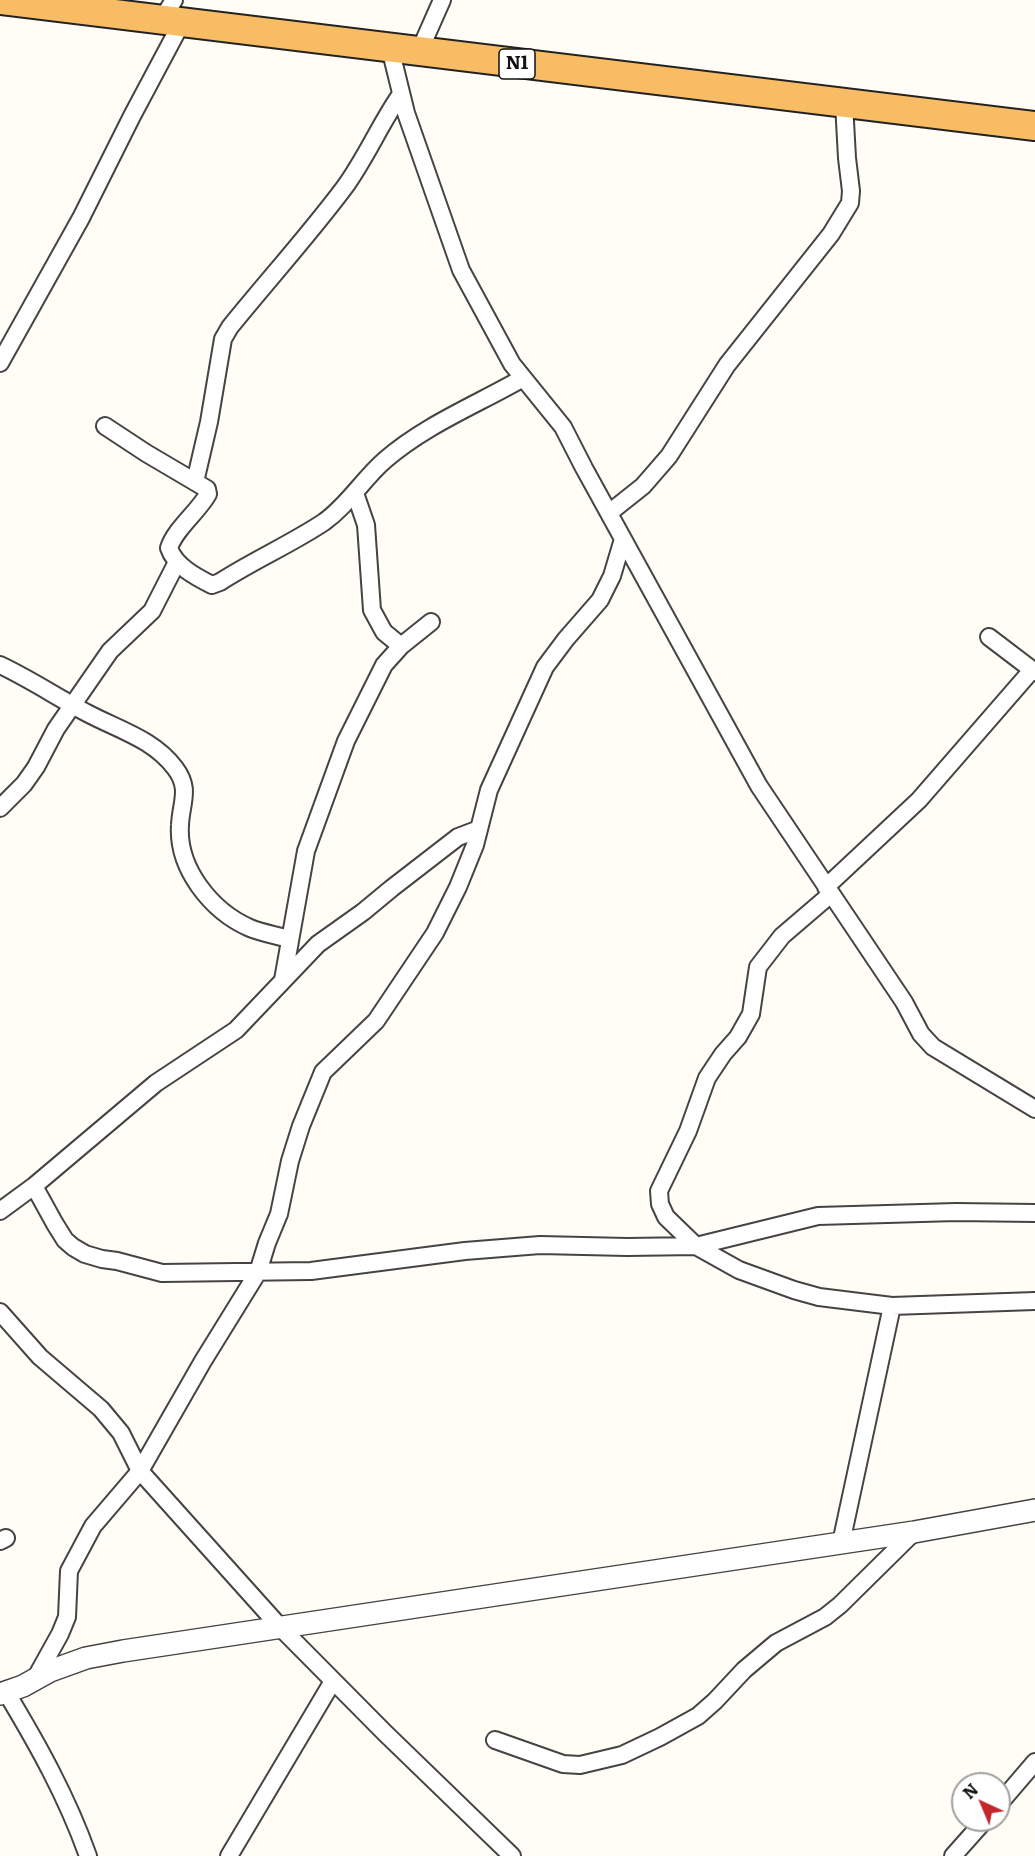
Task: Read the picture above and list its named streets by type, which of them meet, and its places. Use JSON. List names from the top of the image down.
{
  "streets": {
    "highway": ["N1"]
  },
  "north": "top left"
}
